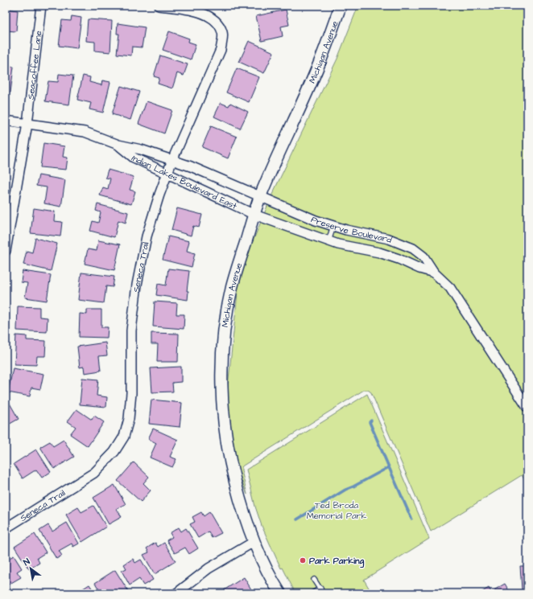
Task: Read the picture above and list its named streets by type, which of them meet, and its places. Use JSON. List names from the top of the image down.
{
  "streets": {
    "street": [
      "Michigan Avenue",
      "Seacoffee Lane",
      "Indian Lakes Boulevard East",
      "Preserve Boulevard",
      "Seneca Trail"
    ]
  },
  "crossings": [
    ["Michigan Avenue", "Indian Lakes Boulevard East"],
    ["Michigan Avenue", "Preserve Boulevard"],
    ["Seacoffee Lane", "Indian Lakes Boulevard East"],
    ["Indian Lakes Boulevard East", "Preserve Boulevard"],
    ["Indian Lakes Boulevard East", "Seneca Trail"]
  ],
  "parks": ["Ted Broda Memorial Park"],
  "places": ["Park Parking"],
  "north": "top left"
}
